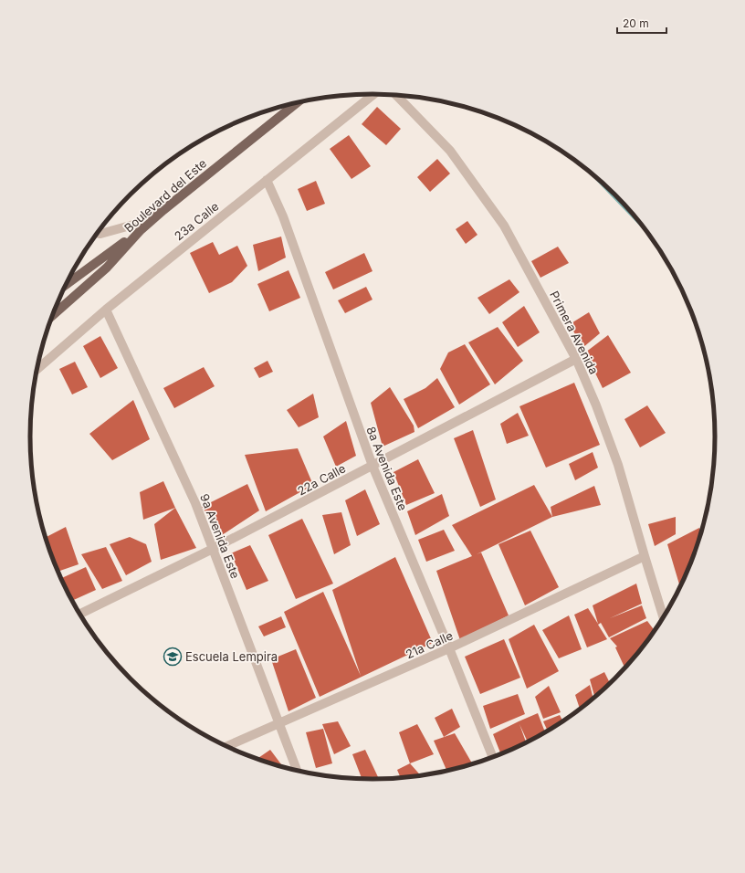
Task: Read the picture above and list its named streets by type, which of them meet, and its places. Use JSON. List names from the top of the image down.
{
  "streets": {
    "main road": ["Boulevard del Este"],
    "street": [
      "23a Calle",
      "Primera Avenida",
      "8a Avenida Este",
      "22a Calle",
      "9a Avenida Este",
      "21a Calle"
    ]
  },
  "crossings": [
    ["23a Calle", "8a Avenida Este"],
    ["23a Calle", "9a Avenida Este"],
    ["Primera Avenida", "22a Calle"],
    ["Primera Avenida", "21a Calle"],
    ["8a Avenida Este", "22a Calle"],
    ["8a Avenida Este", "21a Calle"],
    ["22a Calle", "9a Avenida Este"],
    ["9a Avenida Este", "21a Calle"]
  ],
  "places": {
    "school or university": ["Escuela Lempira"]
  },
  "scale_bar": "20 m"
}
